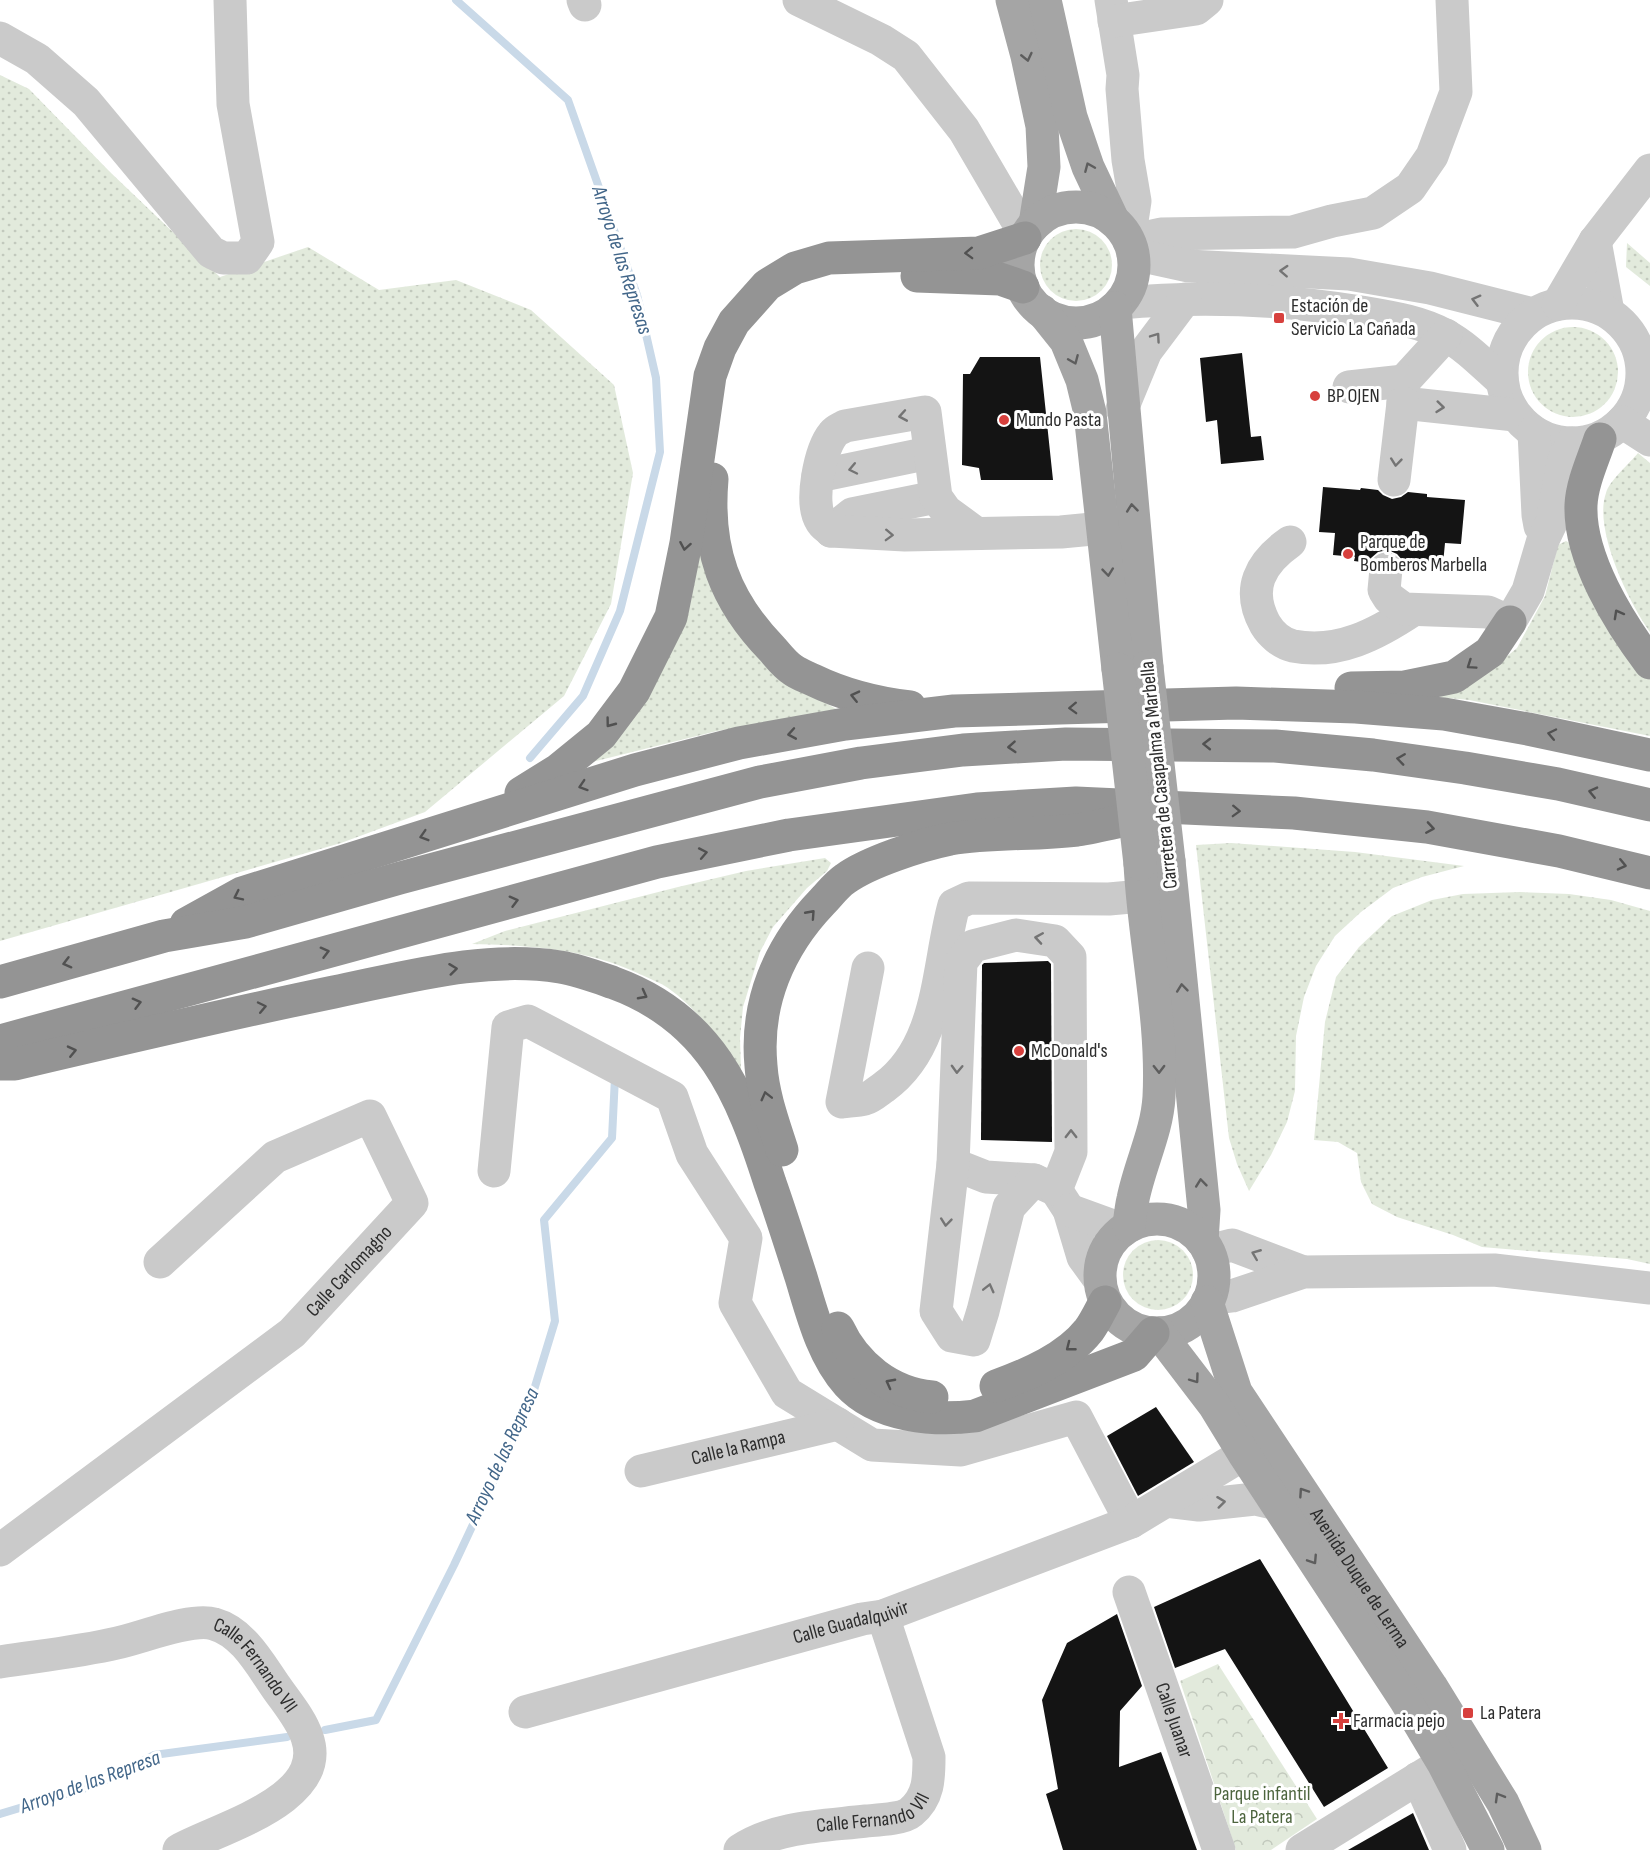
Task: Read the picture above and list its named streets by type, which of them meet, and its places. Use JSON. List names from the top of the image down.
{
  "streets": {
    "main road": ["Carretera de Casapalma a Marbella", "Avenida Duque de Lerma"],
    "street": [
      "Calle Carlomagno",
      "Calle la Rampa",
      "Calle Guadalquivir",
      "Calle Fernando VII",
      "Calle Juanar"
    ]
  },
  "crossings": [
    ["Carretera de Casapalma a Marbella", "Avenida Duque de Lerma"],
    ["Avenida Duque de Lerma", "Calle Guadalquivir"],
    ["Calle Guadalquivir", "Calle Fernando VII"]
  ],
  "water": ["Arroyo de las Represas", "Arroyo de las Represa"],
  "parks": ["Parque infantil La Patera"],
  "places": {
    "transit": ["Estación de Servicio La Cañada", "La Patera"],
    "other": [
      "BP OJEN",
      "Mundo Pasta",
      "Parque de Bomberos Marbella",
      "McDonald's"
    ],
    "health": ["Farmacia pejo"]
  }
}
